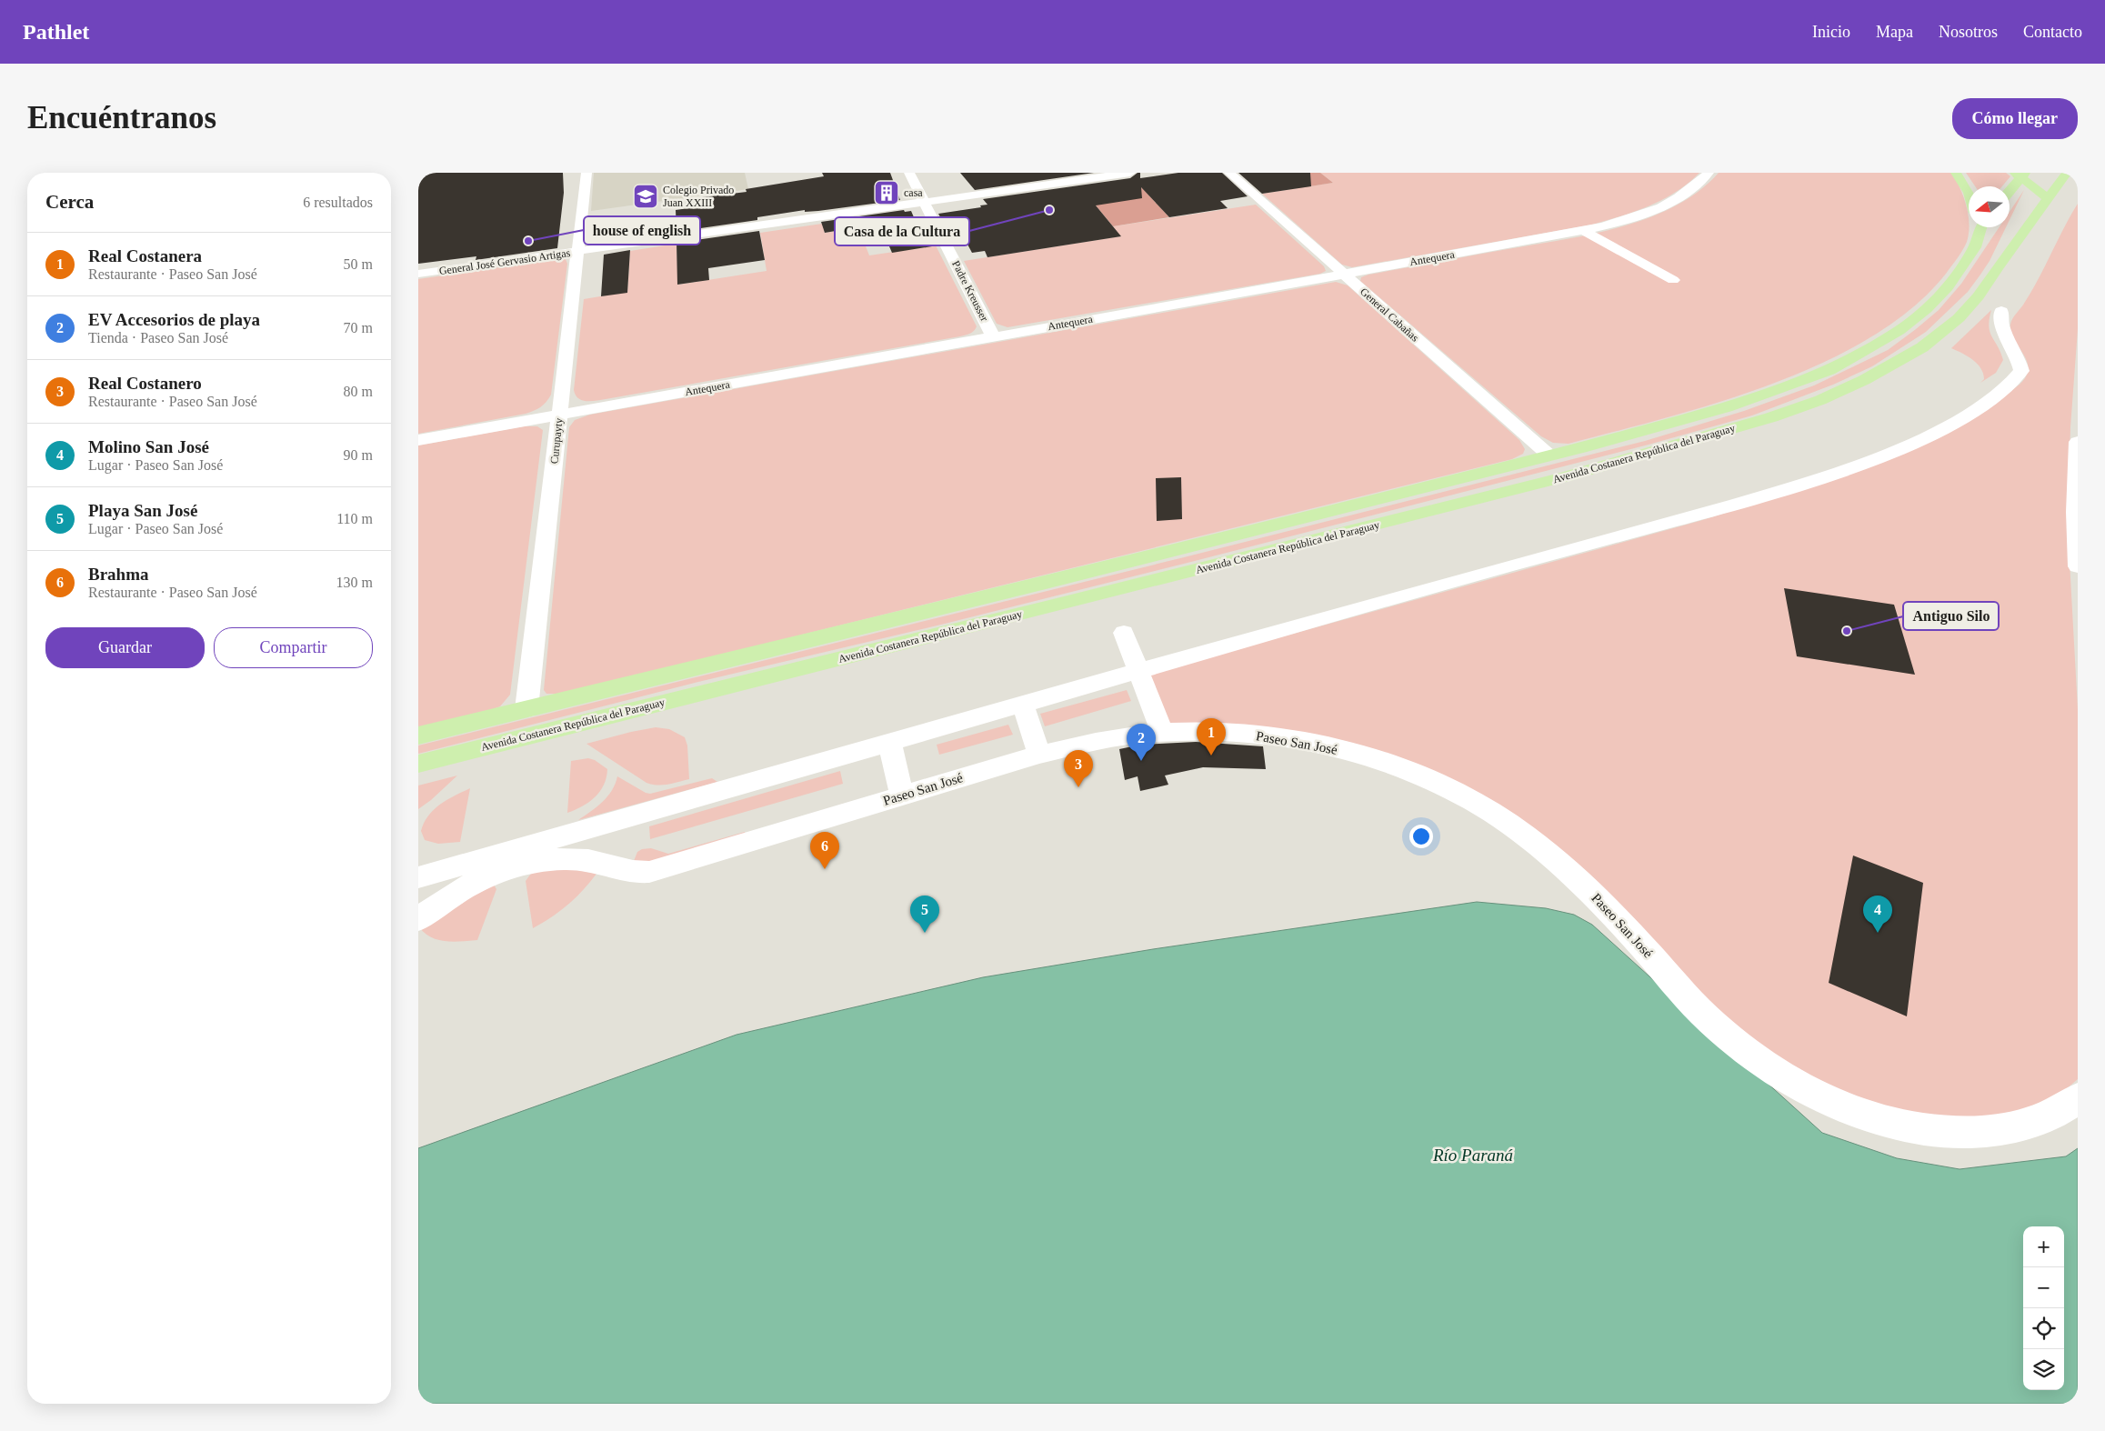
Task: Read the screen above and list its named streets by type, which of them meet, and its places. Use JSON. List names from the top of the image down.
{
  "streets": {
    "main road": ["Avenida Costanera República del Paraguay"],
    "street": [
      "Antequera",
      "General José Gervasio Artigas",
      "Padre Kreusser",
      "General Cabañas",
      "Curupayty",
      "Paseo San José"
    ]
  },
  "crossings": [
    ["Antequera", "Padre Kreusser"],
    ["Antequera", "General Cabañas"],
    ["Antequera", "Curupayty"],
    ["General José Gervasio Artigas", "Padre Kreusser"],
    ["General José Gervasio Artigas", "Curupayty"],
    ["General Cabañas", "Avenida Costanera República del Paraguay"],
    ["Curupayty", "Avenida Costanera República del Paraguay"]
  ],
  "water": ["Río Paraná"],
  "places": {
    "building": ["casa"],
    "school or university": ["Colegio Privado Juan XXIII"],
    "other": ["Casa de la Cultura", "house of english", "Antiguo Silo"]
  },
  "north": "left",
  "page": {
    "header": "Pathlet",
    "nav": [
      "Inicio",
      "Mapa",
      "Nosotros",
      "Contacto"
    ],
    "buttons": [
      "Cómo llegar",
      ["Guardar", "Compartir"]
    ],
    "title": "Encuéntranos",
    "heading": ["Cerca", "6 resultados"],
    "list": [
      {
        "mark": "1",
        "name": "Real Costanera",
        "note": "Restaurante · Paseo San José",
        "value": "50 m"
      },
      {
        "mark": "2",
        "name": "EV Accesorios de playa",
        "note": "Tienda · Paseo San José",
        "value": "70 m"
      },
      {
        "mark": "3",
        "name": "Real Costanero",
        "note": "Restaurante · Paseo San José",
        "value": "80 m"
      },
      {
        "mark": "4",
        "name": "Molino San José",
        "note": "Lugar · Paseo San José",
        "value": "90 m"
      },
      {
        "mark": "5",
        "name": "Playa San José",
        "note": "Lugar · Paseo San José",
        "value": "110 m"
      },
      {
        "mark": "6",
        "name": "Brahma",
        "note": "Restaurante · Paseo San José",
        "value": "130 m"
      }
    ],
    "pins": [
      "1",
      "2",
      "3",
      "6",
      "4",
      "5"
    ],
    "map_buttons": ["+", "−"]
  }
}
